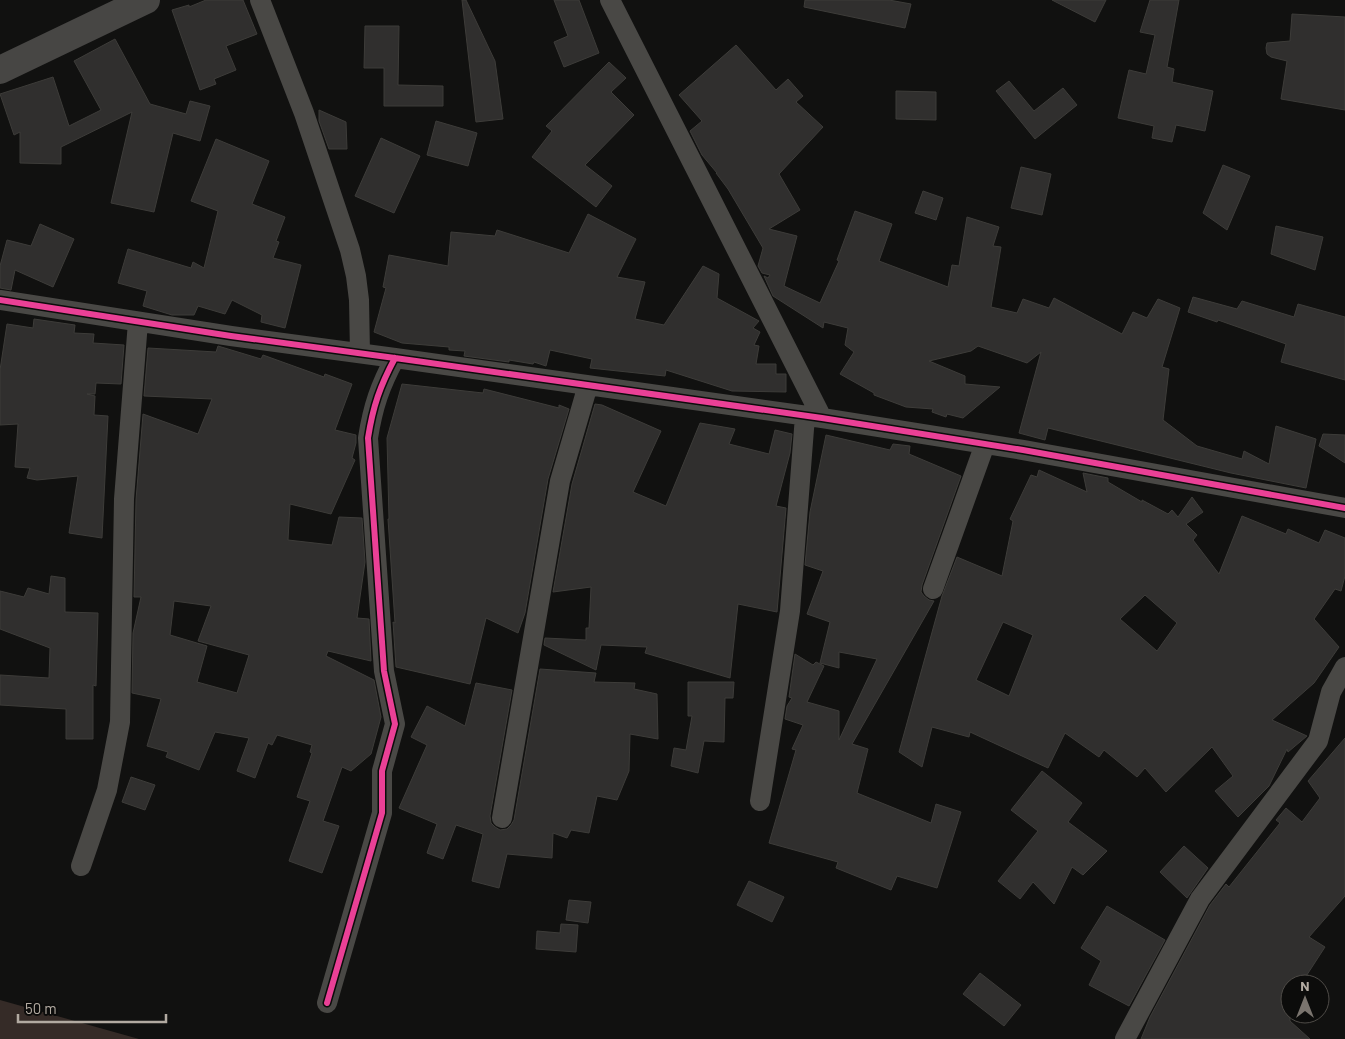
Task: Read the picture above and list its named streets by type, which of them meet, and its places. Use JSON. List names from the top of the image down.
{
  "scale_bar": "50 m",
  "north": "top"
}
